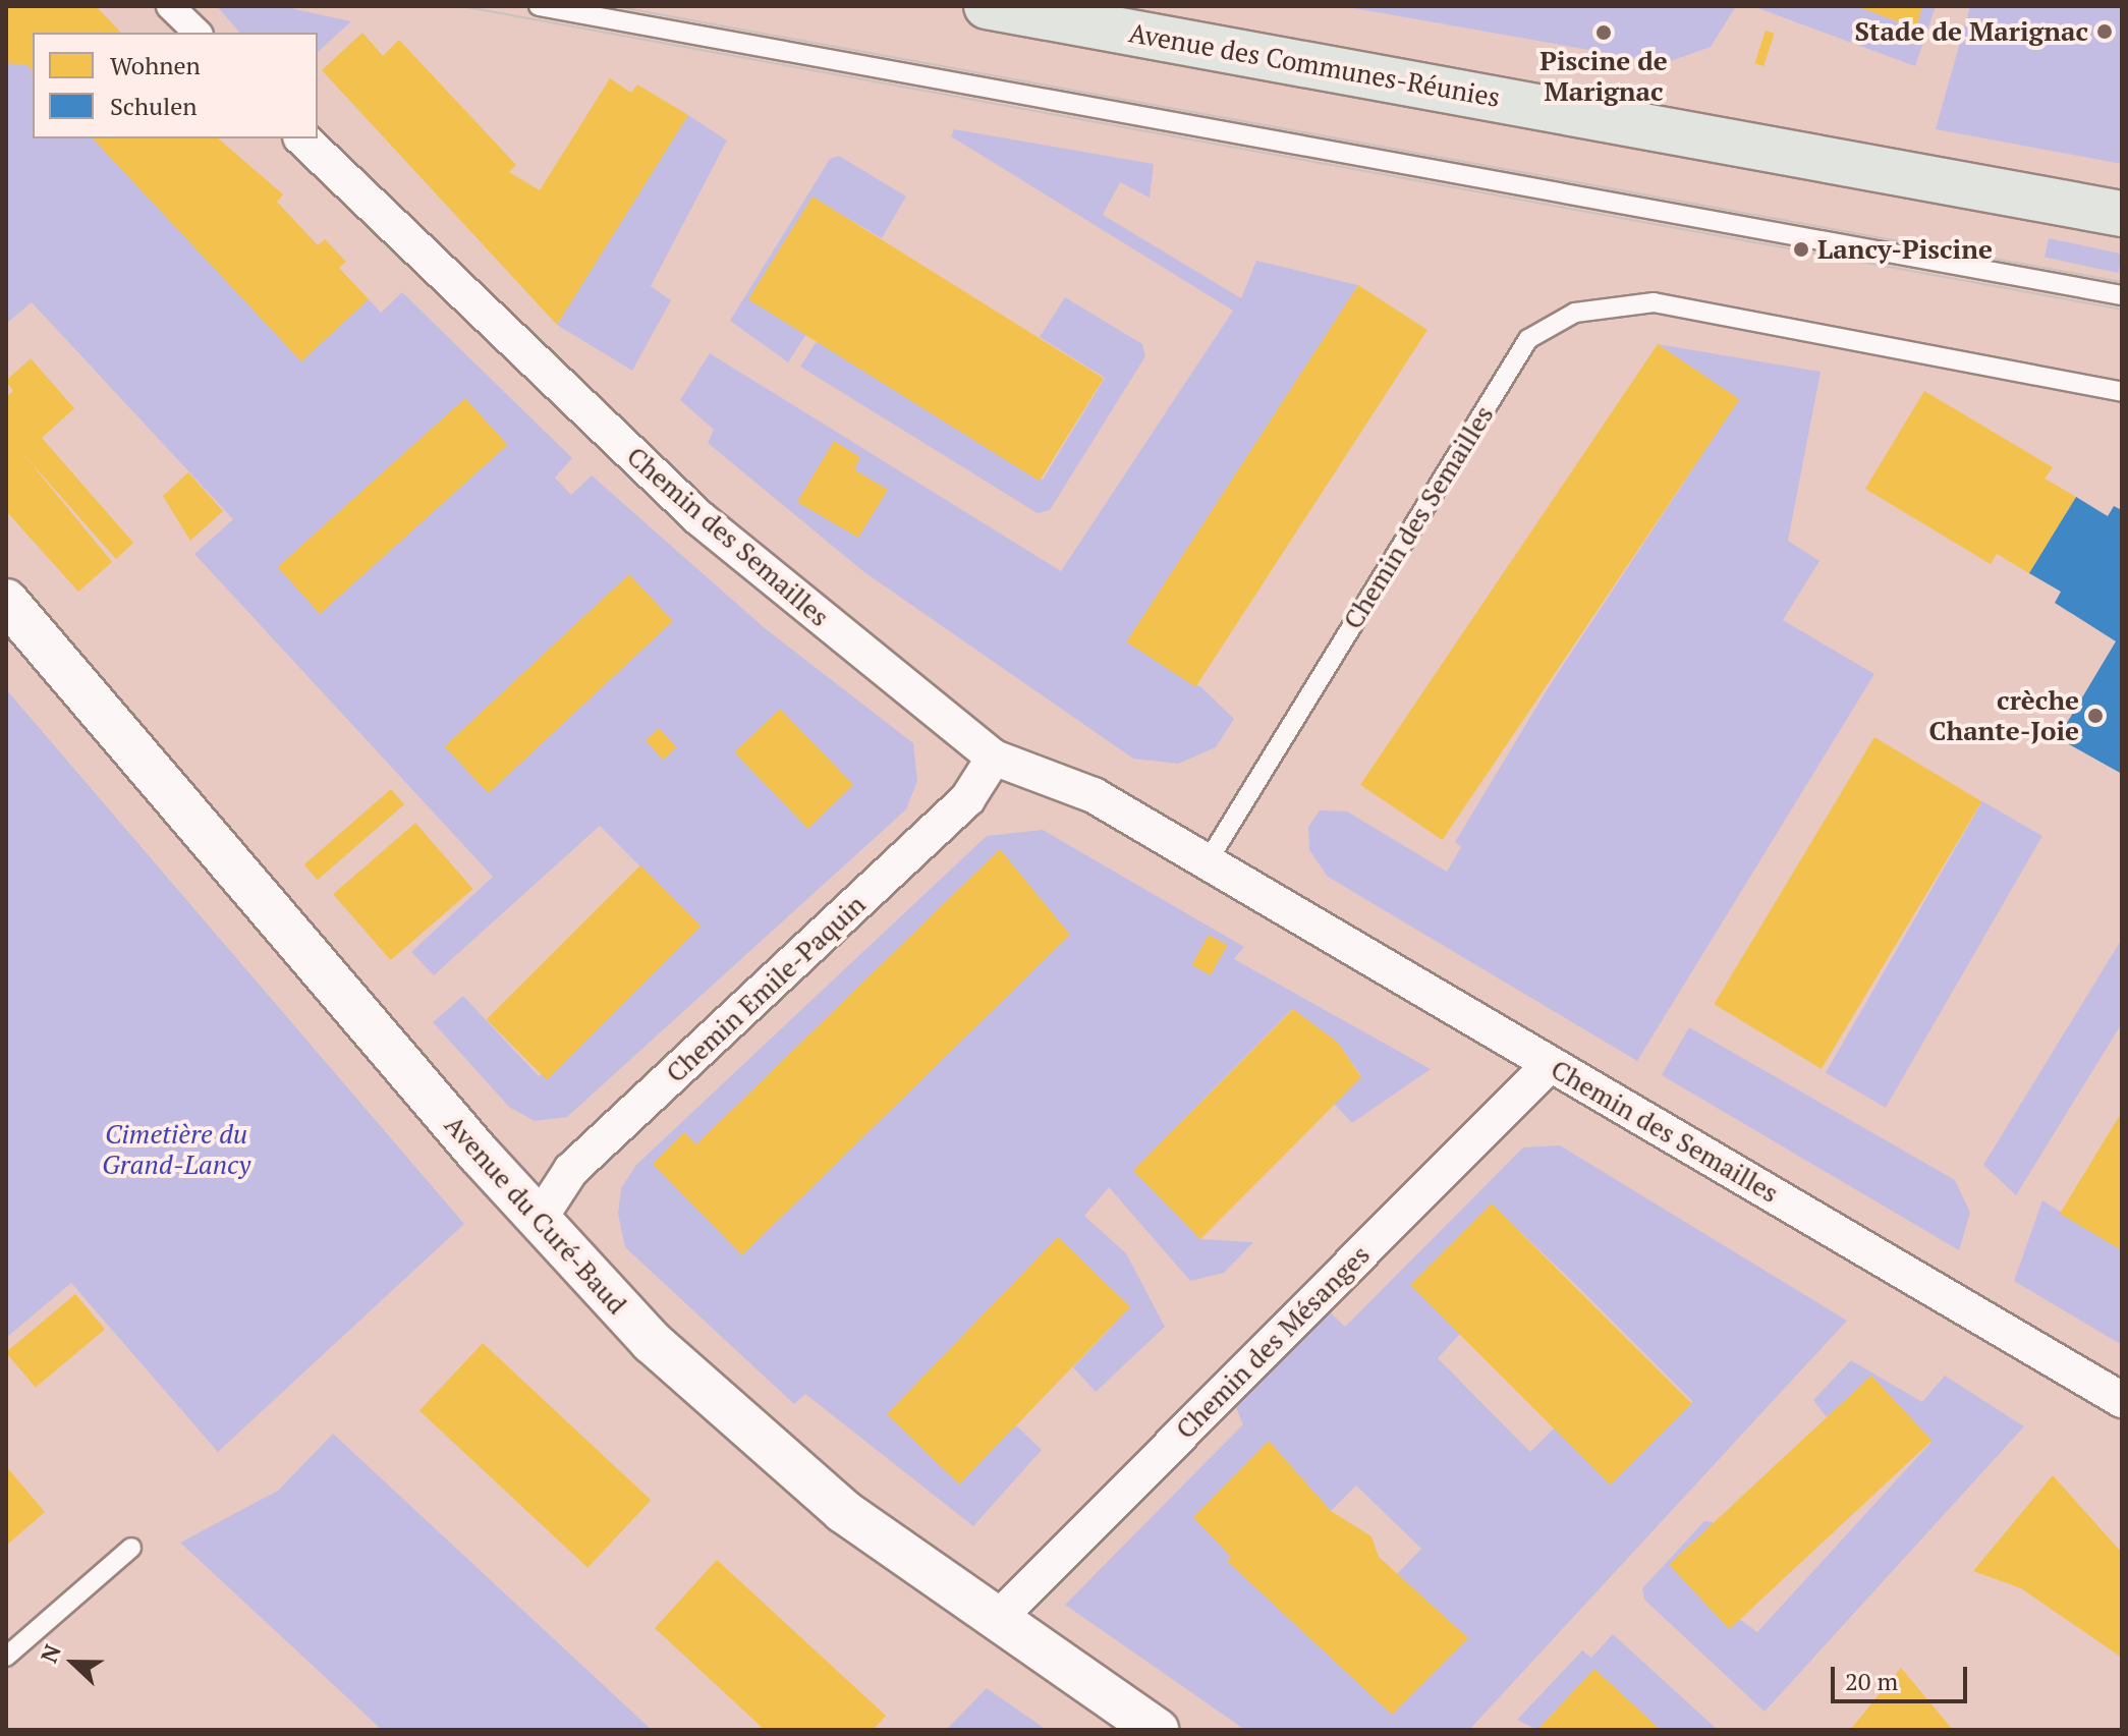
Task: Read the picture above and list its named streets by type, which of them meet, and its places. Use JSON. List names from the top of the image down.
{
  "streets": {
    "main road": ["Avenue des Communes-Réunies"],
    "street": [
      "Chemin des Semailles",
      "Chemin Emile-Paquin",
      "Avenue du Curé-Baud",
      "Chemin des Mésanges"
    ]
  },
  "crossings": [
    ["Chemin des Semailles", "Chemin Emile-Paquin"],
    ["Chemin des Semailles", "Chemin des Mésanges"],
    ["Chemin Emile-Paquin", "Avenue du Curé-Baud"],
    ["Avenue du Curé-Baud", "Chemin des Mésanges"]
  ],
  "parks": ["Cimetière du Grand-Lancy"],
  "places": [
    "Stade de Marignac",
    "Piscine de Marignac",
    "Lancy-Piscine",
    "crèche Chante-Joie"
  ],
  "legend": ["Wohnen", "Schulen"],
  "scale_bar": "20 m",
  "north": "left"
}
